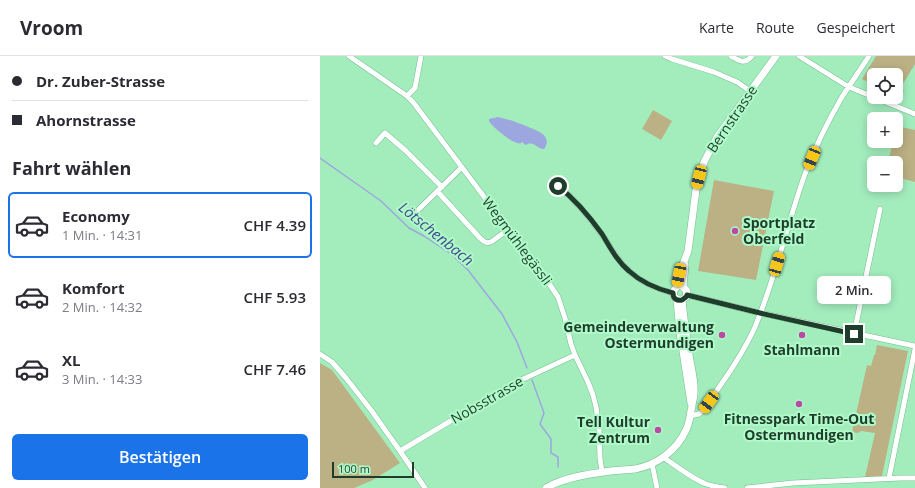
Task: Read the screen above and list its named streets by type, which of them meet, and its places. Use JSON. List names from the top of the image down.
{
  "streets": {
    "main road": ["Bernstrasse"],
    "street": ["Wegmühlegässli", "Nobsstrasse"]
  },
  "crossings": [
    ["Wegmühlegässli", "Nobsstrasse"]
  ],
  "water": ["Lötschenbach"],
  "places": [
    "Sportplatz Oberfeld",
    "Gemeindeverwaltung Ostermundigen",
    "Stahlmann",
    "Fitnesspark Time-Out Ostermundigen",
    "Tell Kultur Zentrum"
  ],
  "scale_bar": "100 m",
  "page": {
    "header": "Vroom",
    "nav": ["Karte", "Route", "Gespeichert"],
    "banner": ["Dr. Zuber-Strasse", "Ahornstrasse"],
    "map_buttons": ["+", "−"],
    "heading": "Fahrt wählen",
    "list": [
      {
        "name": "Economy",
        "note": "1 Min. · 14:31",
        "value": "CHF 4.39"
      },
      {
        "name": "Komfort",
        "note": "2 Min. · 14:32",
        "value": "CHF 5.93"
      },
      {
        "name": "XL",
        "note": "3 Min. · 14:33",
        "value": "CHF 7.46"
      }
    ],
    "bubble": "2 Min.",
    "buttons": "Bestätigen",
    "scale": "100 m"
  }
}
